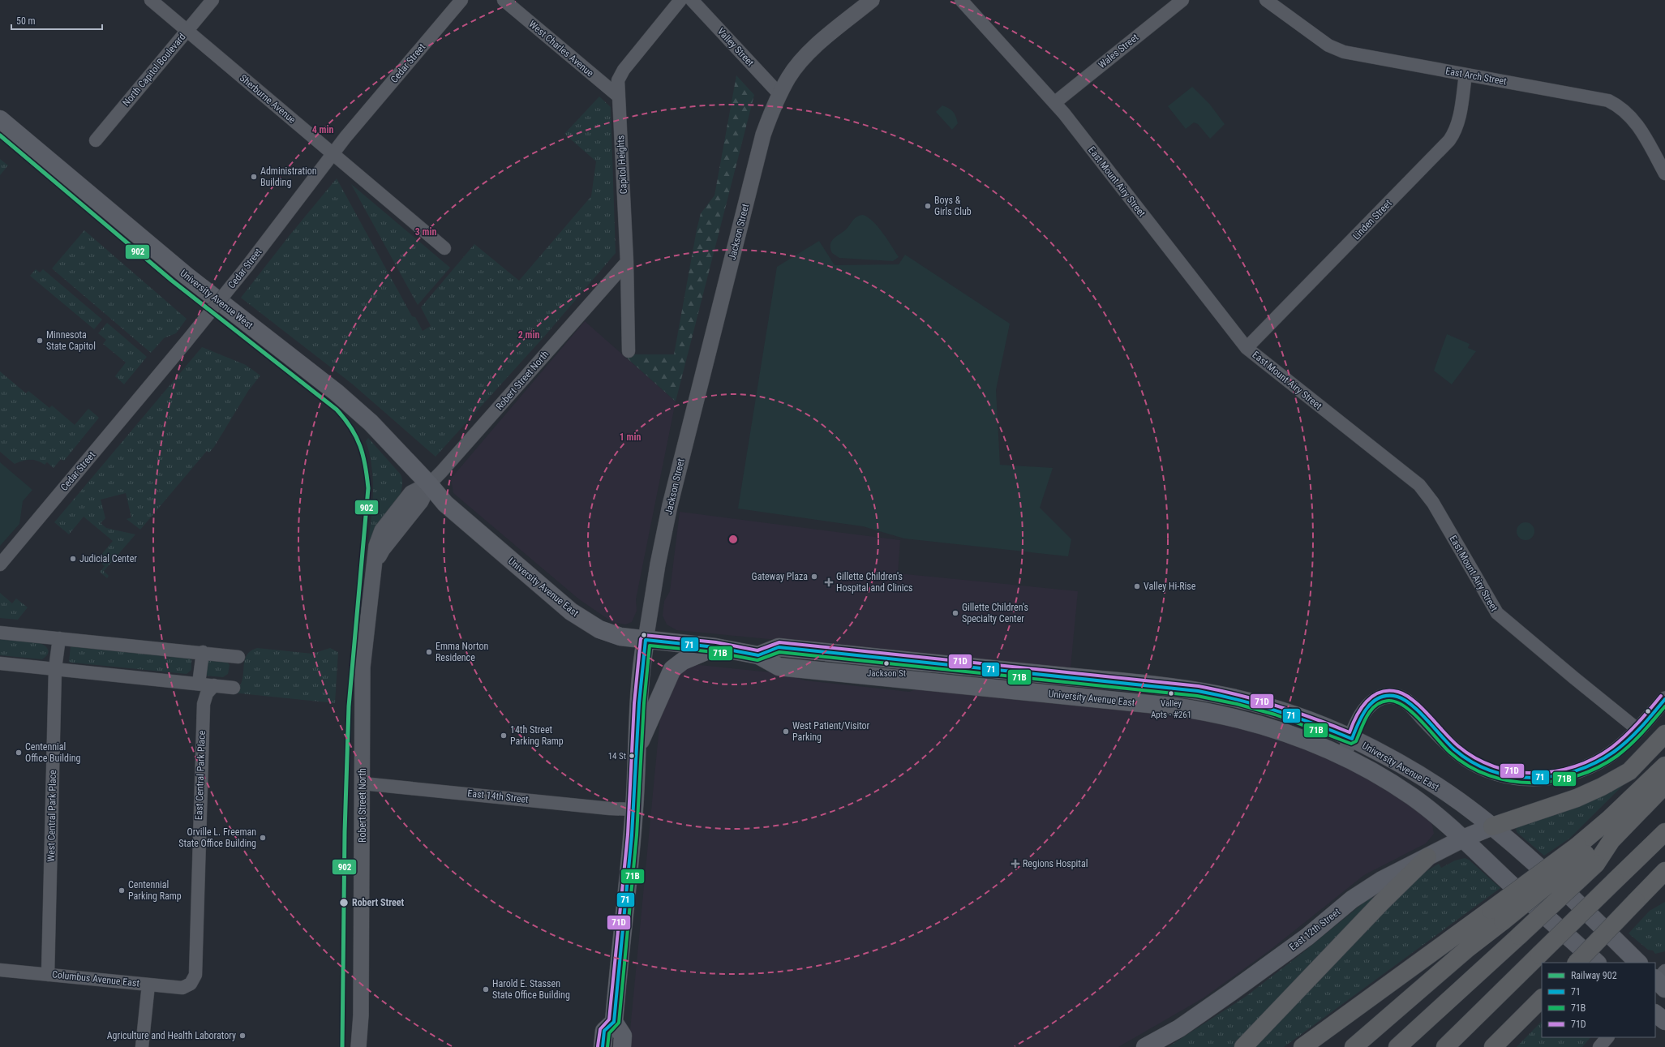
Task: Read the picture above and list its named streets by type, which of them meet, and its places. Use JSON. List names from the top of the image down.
{
  "streets": {
    "main road": [
      "Jackson Street",
      "University Avenue West",
      "University Avenue East",
      "East 12th Street"
    ],
    "street": [
      "Valley Street",
      "West Charles Avenue",
      "Wales Street",
      "Cedar Street",
      "North Capitol Boulevard",
      "East Arch Street",
      "Sherburne Avenue",
      "Capitol Heights",
      "East Mount Airy Street",
      "Linden Street",
      "Robert Street North",
      "East Central Park Place",
      "East 14th Street",
      "West Central Park Place",
      "Columbus Avenue East"
    ]
  },
  "crossings": [
    ["Valley Street", "Jackson Street"],
    ["West Charles Avenue", "Capitol Heights"],
    ["Wales Street", "East Mount Airy Street"],
    ["Cedar Street", "Sherburne Avenue"],
    ["North Capitol Boulevard", "Sherburne Avenue"],
    ["East Arch Street", "Linden Street"],
    ["Capitol Heights", "Robert Street North"],
    ["East Mount Airy Street", "Linden Street"],
    ["Jackson Street", "University Avenue East"],
    ["Jackson Street", "East 14th Street"],
    ["University Avenue West", "Robert Street North"],
    ["University Avenue West", "University Avenue East"],
    ["Robert Street North", "University Avenue East"],
    ["Robert Street North", "East 14th Street"],
    ["University Avenue East", "East 12th Street"],
    ["East Central Park Place", "Columbus Avenue East"],
    ["West Central Park Place", "Columbus Avenue East"]
  ],
  "places": {
    "other": [
      "Administration Building",
      "Boys & Girls Club",
      "Minnesota State Capitol",
      "Judicial Center",
      "Gateway Plaza",
      "Valley Hi-Rise",
      "Gillette Children's Specialty Center",
      "Emma Norton Residence",
      "Jackson St",
      "Valley Apts - #261",
      "West Patient/Visitor Parking",
      "14th Street Parking Ramp",
      "Centennial Office Building",
      "14 St",
      "Orville L. Freeman State Office Building",
      "Centennial Parking Ramp",
      "Robert Street",
      "Harold E. Stassen State Office Building",
      "Agriculture and Health Laboratory"
    ],
    "health": ["Gillette Children's Hospital and Clinics", "Regions Hospital"]
  },
  "lines": [
    "rail line 902",
    "transit line 71D",
    "transit line 71",
    "transit line 71B"
  ],
  "legend": [
    "Railway 902",
    "71",
    "71B",
    "71D"
  ],
  "scale_bar": "50 m",
  "rings": [
    "4 min",
    "3 min",
    "2 min",
    "1 min"
  ]
}
